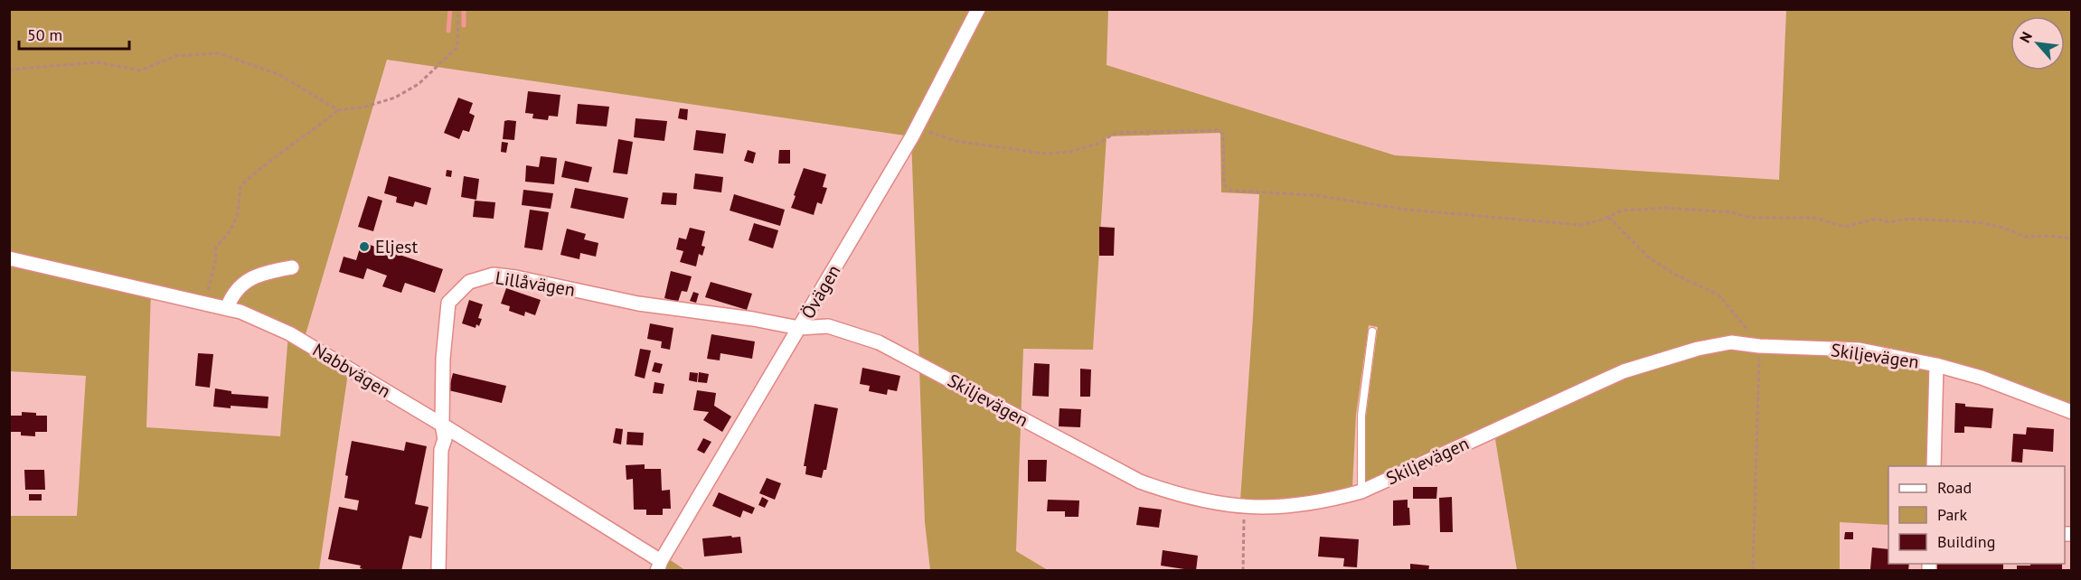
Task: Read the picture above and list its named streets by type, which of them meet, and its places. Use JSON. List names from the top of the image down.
{
  "streets": {
    "street": [
      "Lillåvägen",
      "Övägen",
      "Skiljevägen",
      "Nabbvägen"
    ]
  },
  "crossings": [
    ["Lillåvägen", "Övägen"],
    ["Lillåvägen", "Skiljevägen"],
    ["Lillåvägen", "Nabbvägen"],
    ["Övägen", "Skiljevägen"],
    ["Övägen", "Nabbvägen"]
  ],
  "places": ["Eljest"],
  "legend": ["Road", "Park", "Building"],
  "scale_bar": "50 m",
  "north": "top left"
}
